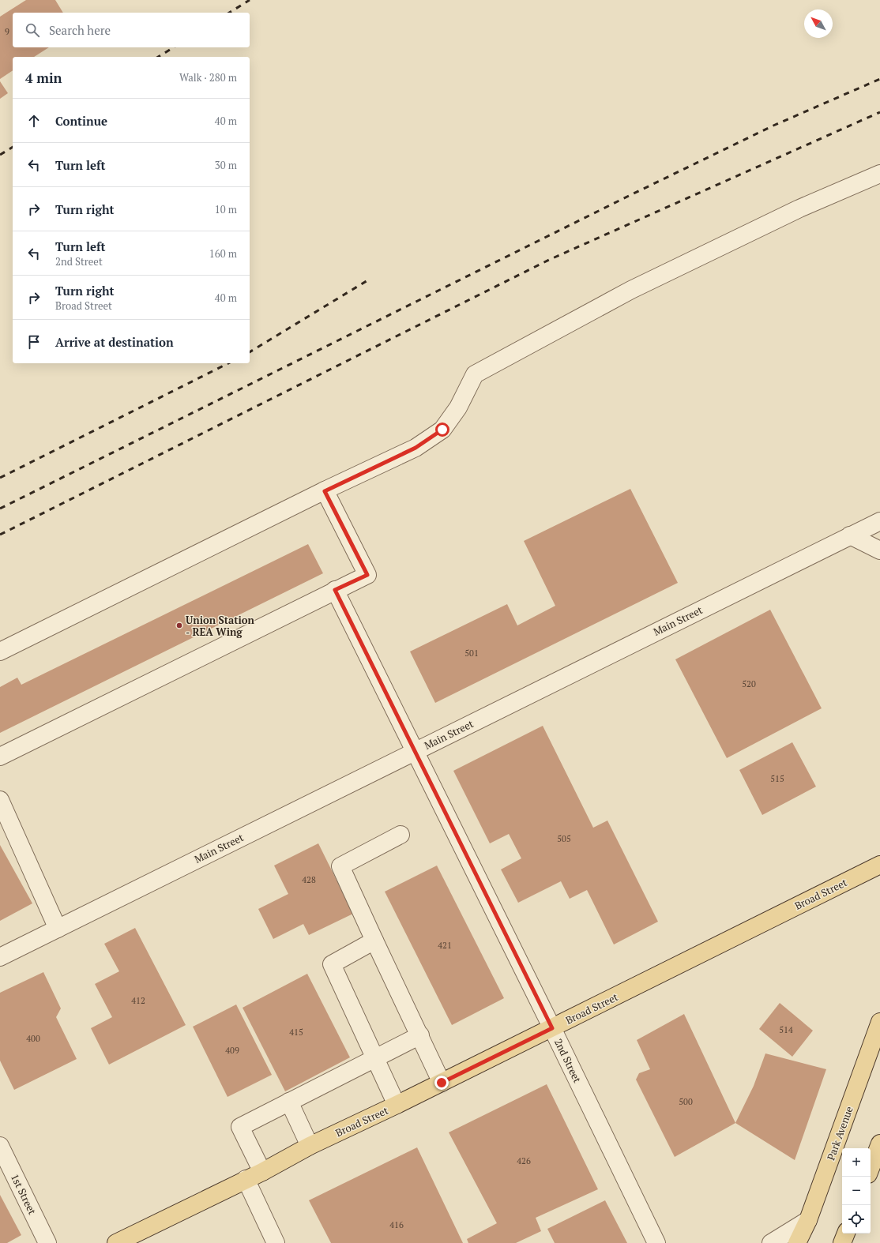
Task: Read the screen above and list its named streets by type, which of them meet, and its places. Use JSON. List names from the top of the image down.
{
  "streets": {
    "main road": ["Broad Street", "Park Avenue"],
    "street": ["Main Street", "2nd Street", "1st Street"]
  },
  "crossings": [
    ["Main Street", "2nd Street"],
    ["Broad Street", "2nd Street"]
  ],
  "places": ["Union Station - REA Wing"],
  "house_numbers": [
    "9",
    "501",
    "520",
    "515",
    "505",
    "428",
    "421",
    "412",
    "514",
    "415",
    "400",
    "409",
    "500",
    "426",
    "416"
  ],
  "north": "top left",
  "page": {
    "search": "Search here",
    "heading": ["4 min", "Walk · 280 m"],
    "list": [
      ["Continue", "40 m"],
      ["Turn left", "30 m"],
      ["Turn right", "10 m"],
      ["Turn left", "2nd Street", "160 m"],
      ["Turn right", "Broad Street", "40 m"],
      "Arrive at destination"
    ],
    "map_buttons": ["+", "−"]
  }
}
